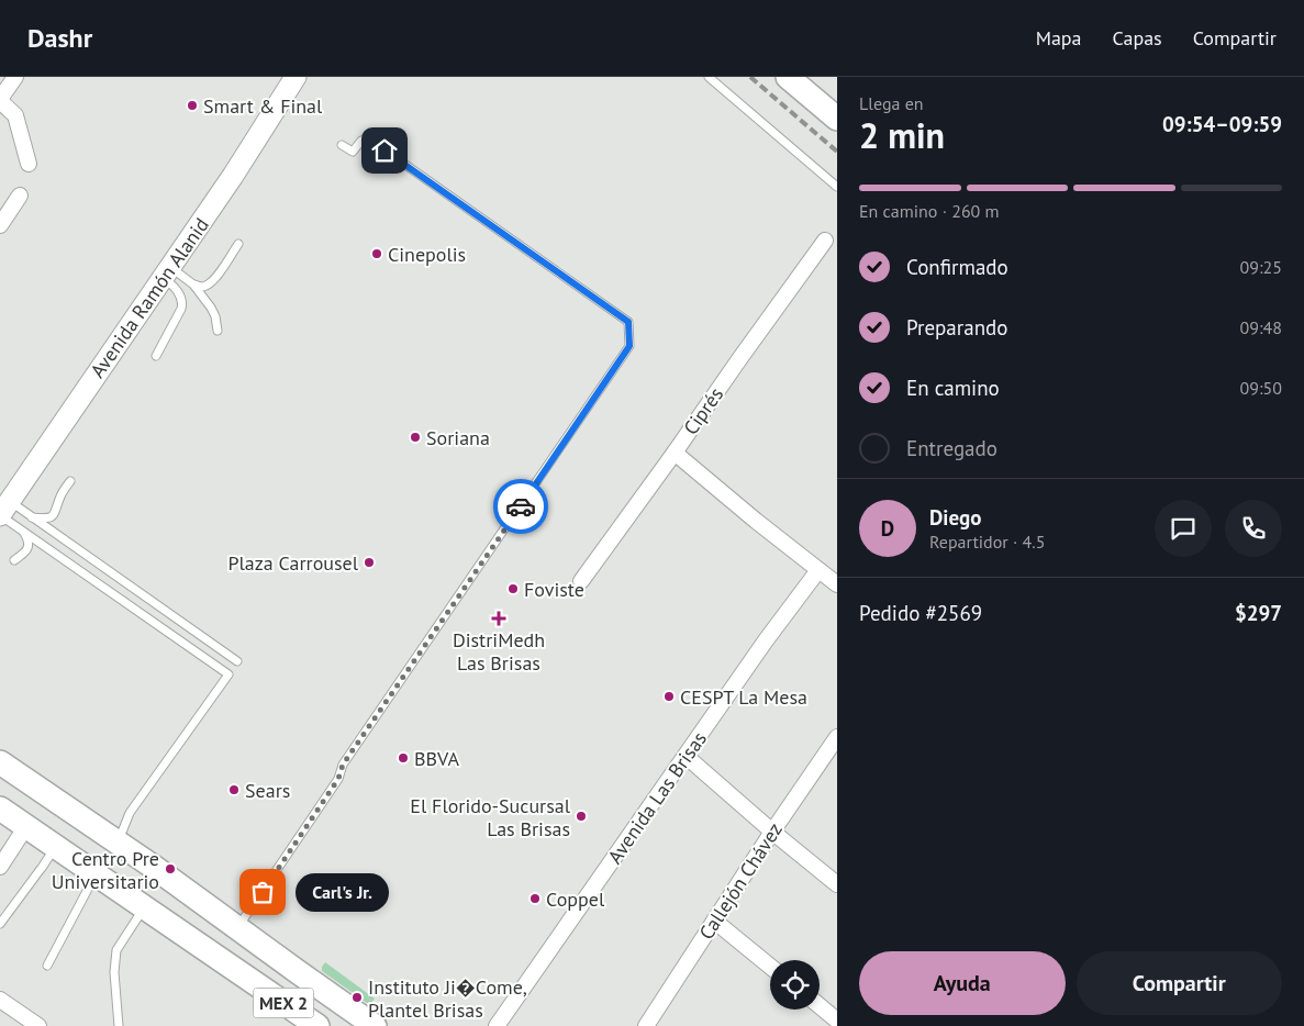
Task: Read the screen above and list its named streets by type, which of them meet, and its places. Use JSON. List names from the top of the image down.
{
  "streets": {
    "main road": ["MEX 2"],
    "street": [
      "Avenida Ramón Alanid",
      "Ciprés",
      "Avenida Las Brisas",
      "Callejón Chávez"
    ]
  },
  "places": {
    "other": [
      "Smart & Final",
      "Cinepolis",
      "Soriana",
      "Plaza Carrousel",
      "Foviste",
      "CESPT La Mesa",
      "BBVA",
      "Sears",
      "El Florido-Sucursal Las Brisas",
      "Centro Pre Universitario",
      "Carl's Jr.",
      "Coppel",
      "Instituto Ji�Come, Plantel Brisas"
    ],
    "health": ["DistriMedh Las Brisas"]
  },
  "page": {
    "header": "Dashr",
    "nav": ["Mapa", "Capas", "Compartir"],
    "heading": ["2 min", "Llega en", "09:54–09:59"],
    "panel": [
      "Diego",
      "Repartidor · 4.5",
      "Pedido #2569",
      "$297"
    ],
    "bar": "En camino · 260 m",
    "list": [
      ["Confirmado", "09:25"],
      ["Preparando", "09:48"],
      ["En camino", "09:50"],
      "Entregado"
    ],
    "round": "D",
    "bubble": "Carl's Jr.",
    "buttons": ["Ayuda", "Compartir"]
  }
}
